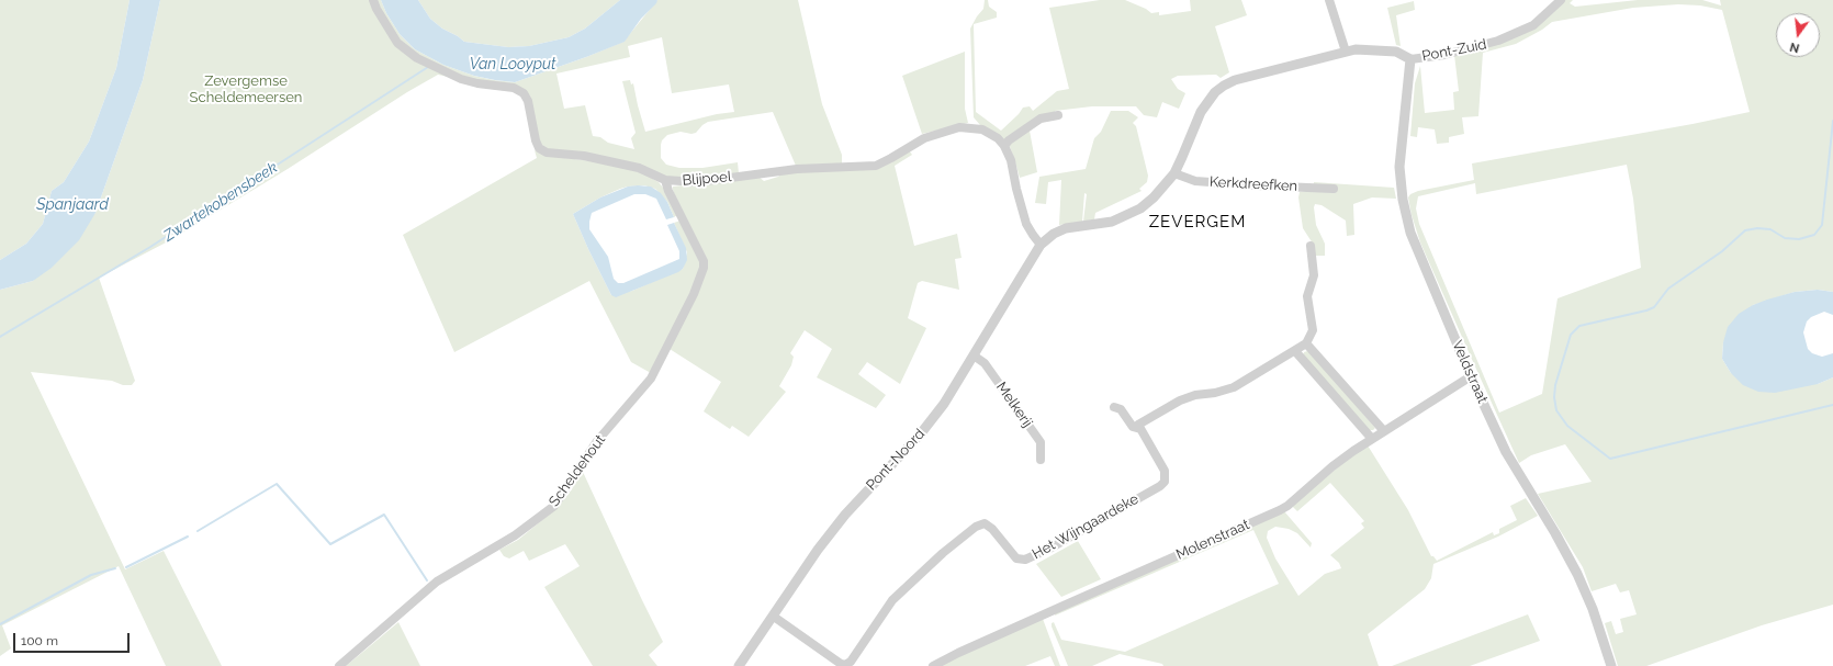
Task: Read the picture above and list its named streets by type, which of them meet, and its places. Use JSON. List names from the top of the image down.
{
  "streets": {
    "street": [
      "Pont-Zuid",
      "Blijpoel",
      "Kerkdreefken",
      "Veldstraat",
      "Melkerij",
      "Pont-Noord",
      "Scheldehout",
      "Het Wijngaardeke",
      "Molenstraat"
    ]
  },
  "crossings": [
    ["Pont-Zuid", "Blijpoel"],
    ["Pont-Zuid", "Kerkdreefken"],
    ["Pont-Zuid", "Veldstraat"],
    ["Pont-Zuid", "Pont-Noord"],
    ["Blijpoel", "Pont-Noord"],
    ["Blijpoel", "Scheldehout"],
    ["Veldstraat", "Molenstraat"],
    ["Melkerij", "Pont-Noord"],
    ["Pont-Noord", "Het Wijngaardeke"]
  ],
  "districts": ["ZEVERGEM"],
  "water": ["Van Looyput", "Zwartekobensbeek", "Spanjaard"],
  "parks": ["Zevergemse Scheldemeersen"],
  "scale_bar": "100 m",
  "north": "bottom"
}
